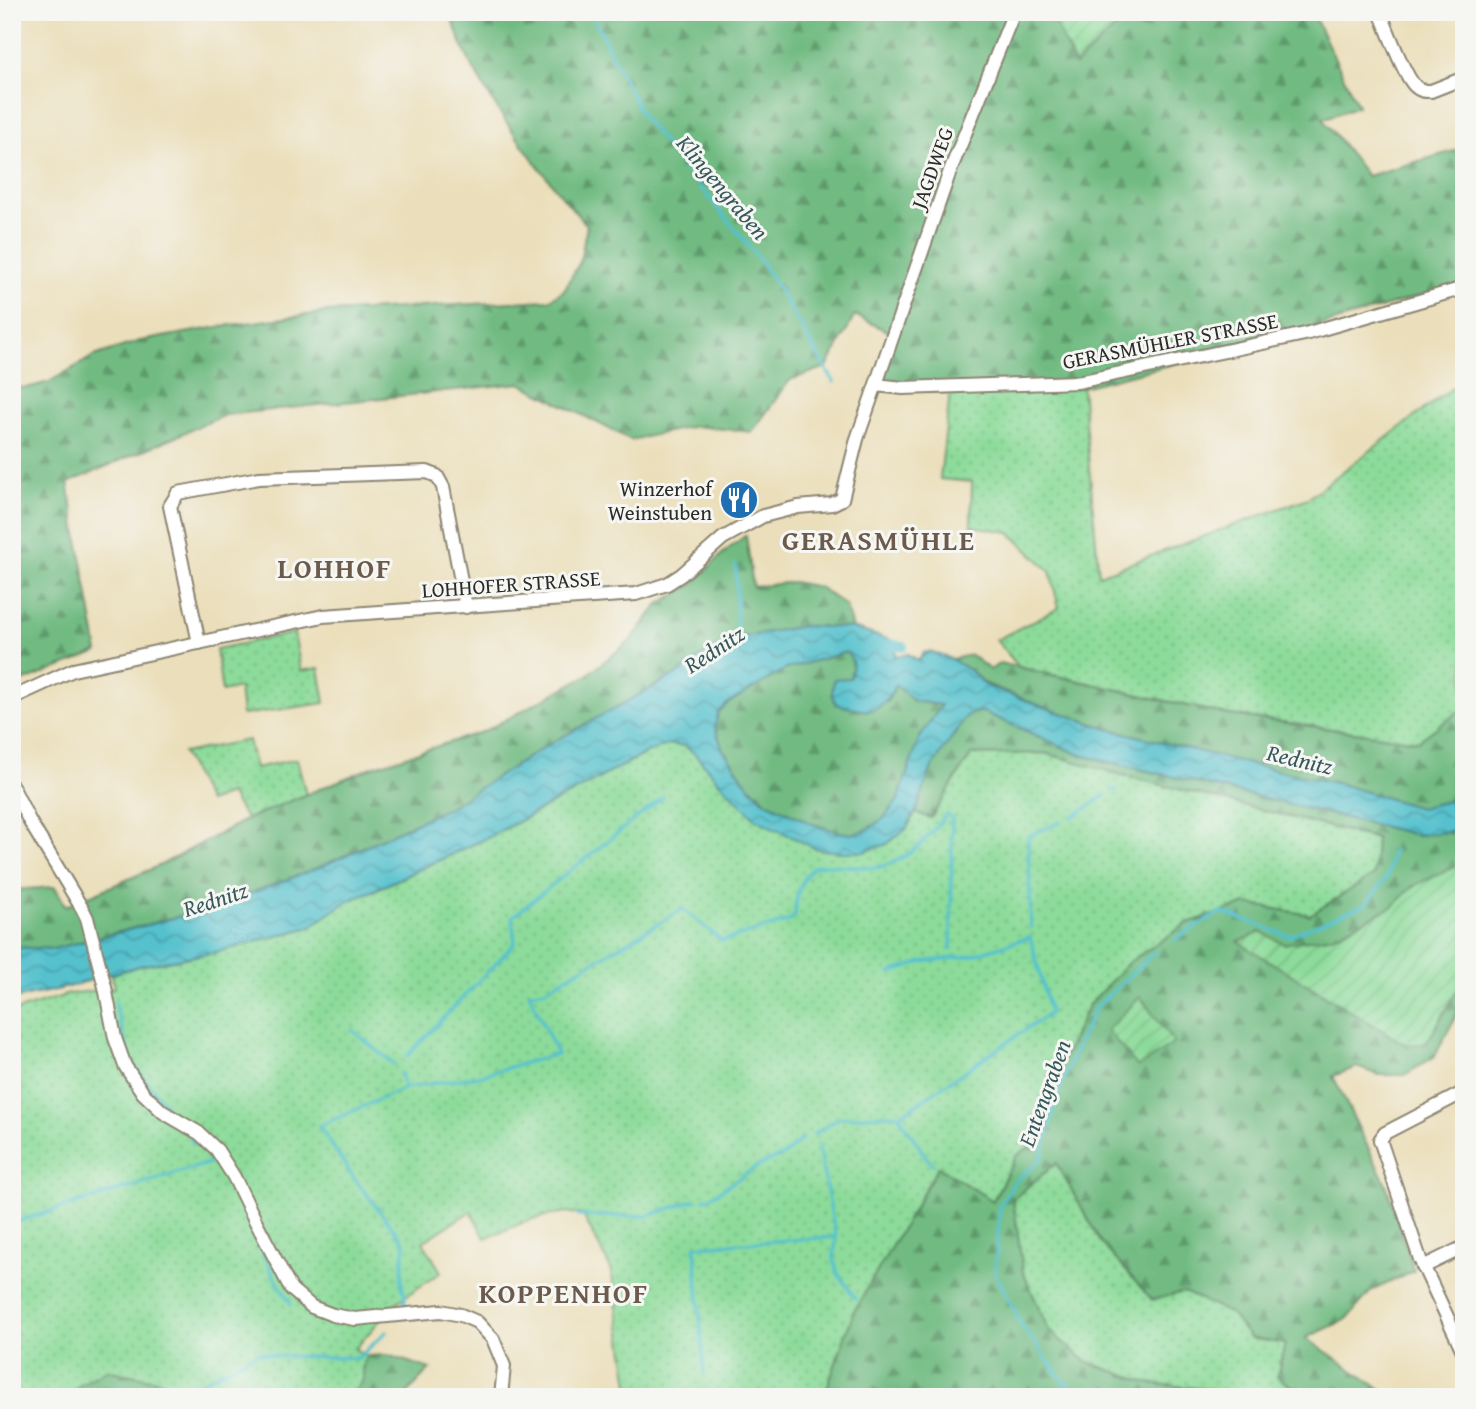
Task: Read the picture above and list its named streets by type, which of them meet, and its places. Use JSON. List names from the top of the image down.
{
  "streets": {
    "street": ["JAGDWEG", "GERASMÜHLER STRASSE", "LOHHOFER STRASSE"]
  },
  "crossings": [
    ["JAGDWEG", "GERASMÜHLER STRASSE"],
    ["JAGDWEG", "LOHHOFER STRASSE"]
  ],
  "districts": ["GERASMÜHLE", "LOHHOF", "KOPPENHOF"],
  "water": ["Klingengraben", "Rednitz", "Entengraben"],
  "places": {
    "restaurant": ["Winzerhof Weinstuben"]
  }
}
